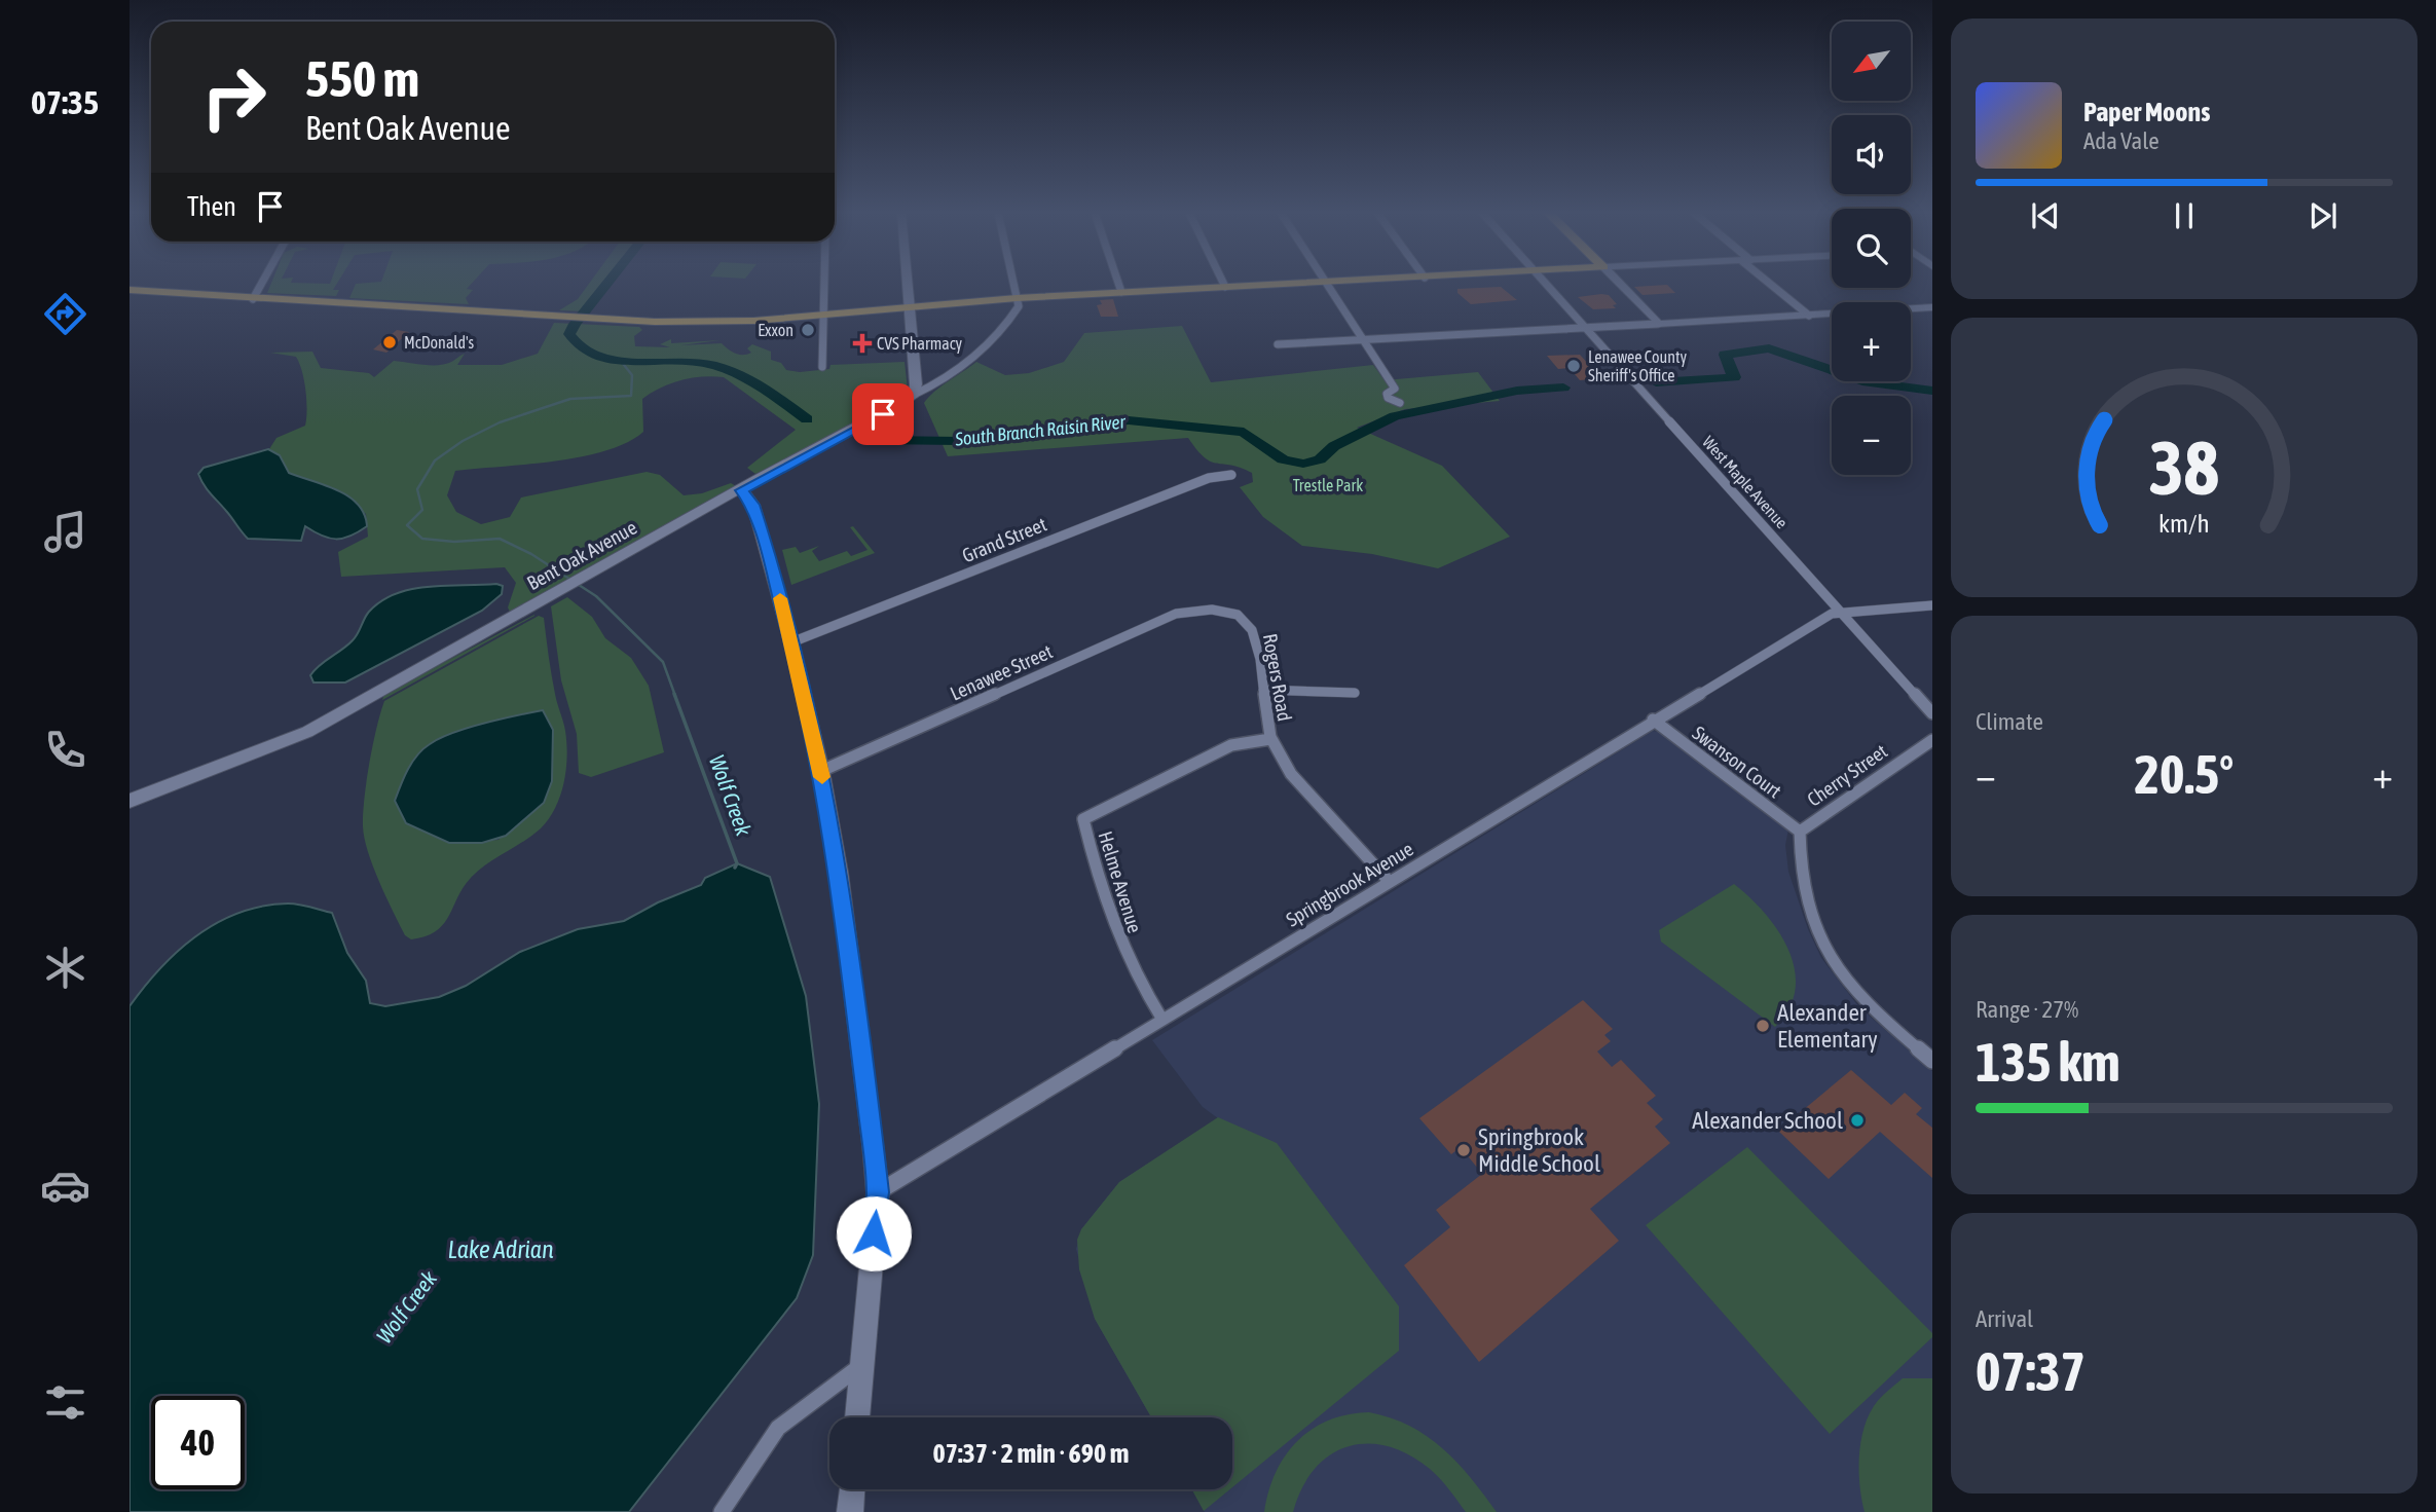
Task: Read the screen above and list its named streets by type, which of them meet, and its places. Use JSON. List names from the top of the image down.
{
  "streets": {
    "street": [
      "West Maple Avenue",
      "Grand Street",
      "Bent Oak Avenue",
      "Lenawee Street",
      "Rogers Road",
      "Swanson Court",
      "Cherry Street",
      "Helme Avenue",
      "Springbrook Avenue"
    ]
  },
  "crossings": [
    ["West Maple Avenue", "Springbrook Avenue"],
    ["Lenawee Street", "Rogers Road"],
    ["Rogers Road", "Helme Avenue"],
    ["Rogers Road", "Springbrook Avenue"],
    ["Swanson Court", "Cherry Street"],
    ["Swanson Court", "Springbrook Avenue"],
    ["Helme Avenue", "Springbrook Avenue"]
  ],
  "water": ["South Branch Raisin River", "Wolf Creek", "Lake Adrian"],
  "parks": ["Trestle Park"],
  "places": {
    "other": [
      "Exxon",
      "McDonald's",
      "Lenawee County Sheriff's Office",
      "Alexander Elementary",
      "Alexander School",
      "Springbrook Middle School"
    ],
    "health": ["CVS Pharmacy"]
  },
  "north": "bottom left",
  "page": {
    "tabs": "07:35",
    "map_buttons": ["+", "−"],
    "turn": ["550 m", "Bent Oak Avenue"],
    "song": ["Paper Moons", "Ada Vale"],
    "then": "Then",
    "tile": [
      "Climate",
      ["Range · 27%", "135 km"],
      ["Arrival", "07:37"]
    ],
    "heat": ["−", "20.5°", "+"],
    "limit": "40",
    "trip": "07:37 · 2 min · 690 m",
    "gauge": ["38", "km/h"]
  }
}
